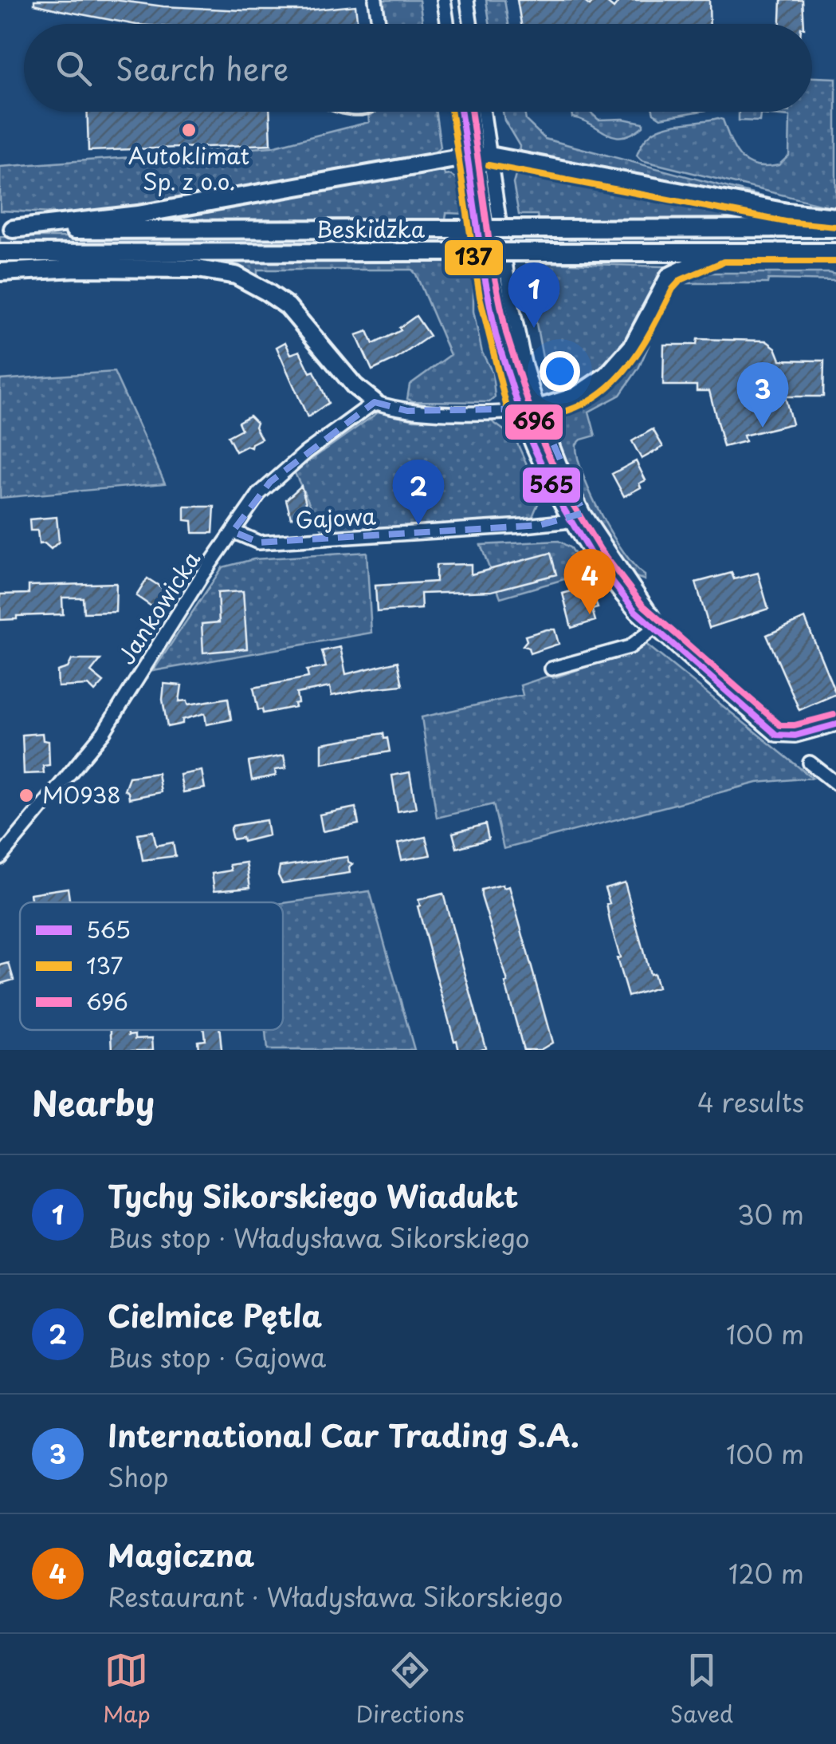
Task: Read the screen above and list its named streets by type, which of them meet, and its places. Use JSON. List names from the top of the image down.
{
  "streets": {
    "main road": ["Beskidzka"],
    "street": ["Gajowa", "Jankowicka"]
  },
  "crossings": [
    ["Gajowa", "Jankowicka"]
  ],
  "places": ["Autoklimat Sp. z o.o.", "M0938"],
  "lines": ["transit line 565", "transit line 137", "transit line 696"],
  "legend": ["565", "137", "696"],
  "page": {
    "search": "Search here",
    "pins": [
      "1",
      "3",
      "2",
      "4"
    ],
    "heading": ["Nearby", "4 results"],
    "list": [
      {
        "mark": "1",
        "name": "Tychy Sikorskiego Wiadukt",
        "note": "Bus stop · Władysława Sikorskiego",
        "value": "30 m"
      },
      {
        "mark": "2",
        "name": "Cielmice Pętla",
        "note": "Bus stop · Gajowa",
        "value": "100 m"
      },
      {
        "mark": "3",
        "name": "International Car Trading S.A.",
        "note": "Shop",
        "value": "100 m"
      },
      {
        "mark": "4",
        "name": "Magiczna",
        "note": "Restaurant · Władysława Sikorskiego",
        "value": "120 m"
      }
    ],
    "nav": ["Map", "Directions", "Saved"]
  }
}
